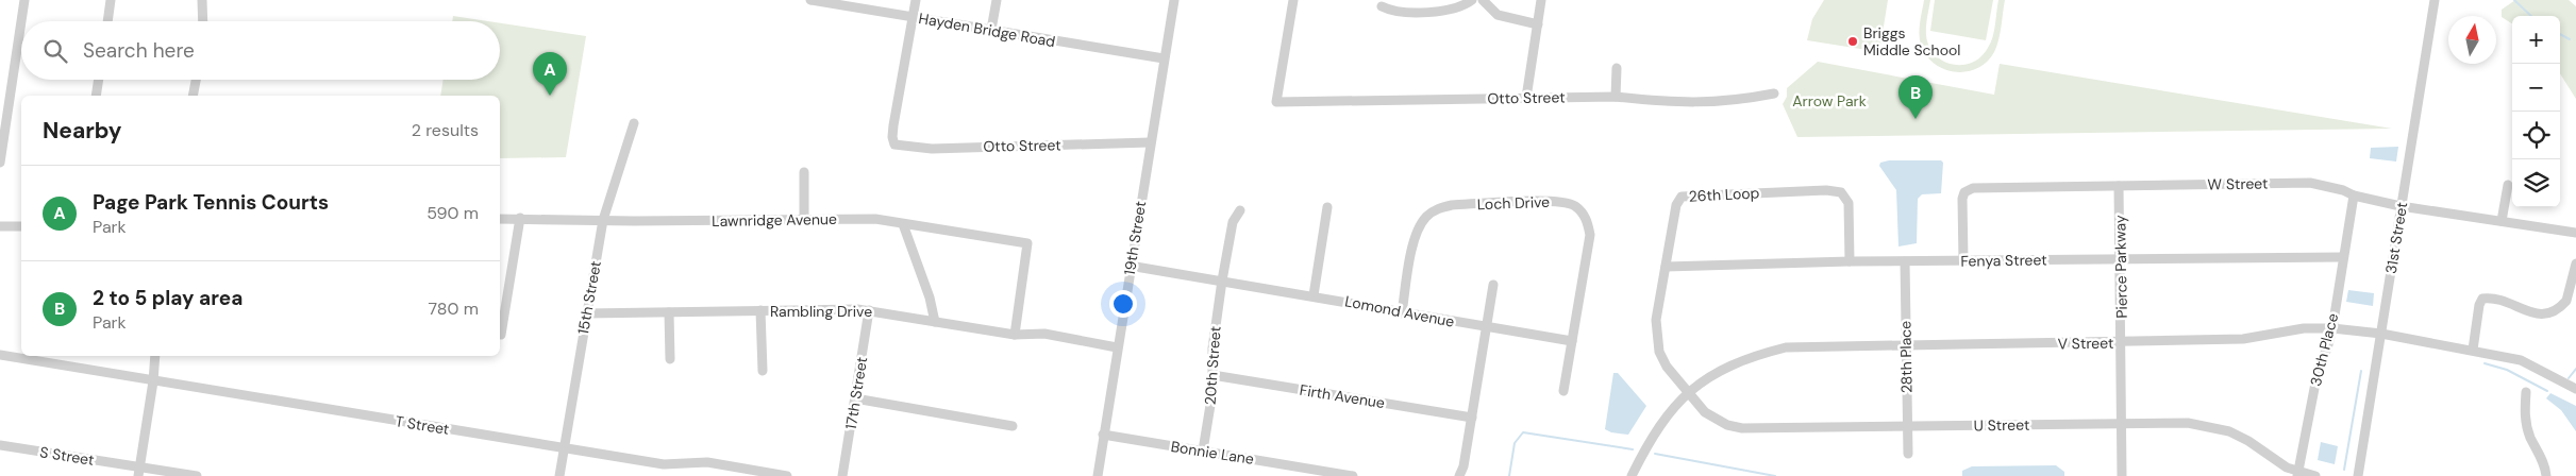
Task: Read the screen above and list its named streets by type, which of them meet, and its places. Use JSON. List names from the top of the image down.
{
  "streets": {
    "street": [
      "Hayden Bridge Road",
      "Otto Street",
      "W Street",
      "26th Loop",
      "Loch Drive",
      "Lawnridge Avenue",
      "19th Street",
      "31st Street",
      "Fenya Street",
      "Pierce Parkway",
      "15th Street",
      "Rambling Drive",
      "Lomond Avenue",
      "V Street",
      "30th Place",
      "28th Place",
      "20th Street",
      "17th Street",
      "Firth Avenue",
      "T Street",
      "U Street",
      "Bonnie Lane",
      "S Street"
    ]
  },
  "crossings": [
    ["Hayden Bridge Road", "Otto Street"],
    ["Hayden Bridge Road", "19th Street"],
    ["Otto Street", "19th Street"],
    ["W Street", "31st Street"],
    ["W Street", "Fenya Street"],
    ["W Street", "Pierce Parkway"],
    ["W Street", "30th Place"],
    ["26th Loop", "Fenya Street"],
    ["26th Loop", "V Street"],
    ["26th Loop", "U Street"],
    ["Loch Drive", "Lomond Avenue"],
    ["Lawnridge Avenue", "15th Street"],
    ["Lawnridge Avenue", "Rambling Drive"],
    ["19th Street", "Rambling Drive"],
    ["19th Street", "Lomond Avenue"],
    ["19th Street", "Bonnie Lane"],
    ["31st Street", "V Street"],
    ["Fenya Street", "Pierce Parkway"],
    ["Fenya Street", "30th Place"],
    ["Fenya Street", "28th Place"],
    ["Pierce Parkway", "V Street"],
    ["Pierce Parkway", "U Street"],
    ["15th Street", "Rambling Drive"],
    ["15th Street", "T Street"],
    ["Rambling Drive", "17th Street"],
    ["Lomond Avenue", "20th Street"],
    ["V Street", "30th Place"],
    ["V Street", "28th Place"],
    ["V Street", "U Street"],
    ["30th Place", "U Street"],
    ["28th Place", "U Street"],
    ["20th Street", "Firth Avenue"],
    ["20th Street", "Bonnie Lane"]
  ],
  "parks": ["Arrow Park"],
  "places": ["Briggs Middle School"],
  "north": "top",
  "page": {
    "map_buttons": ["+", "−"],
    "search": "Search here",
    "pins": ["A", "B"],
    "heading": ["Nearby", "2 results"],
    "list": [
      {
        "mark": "A",
        "name": "Page Park Tennis Courts",
        "note": "Park",
        "value": "590 m"
      },
      {
        "mark": "B",
        "name": "2 to 5 play area",
        "note": "Park",
        "value": "780 m"
      }
    ]
  }
}
